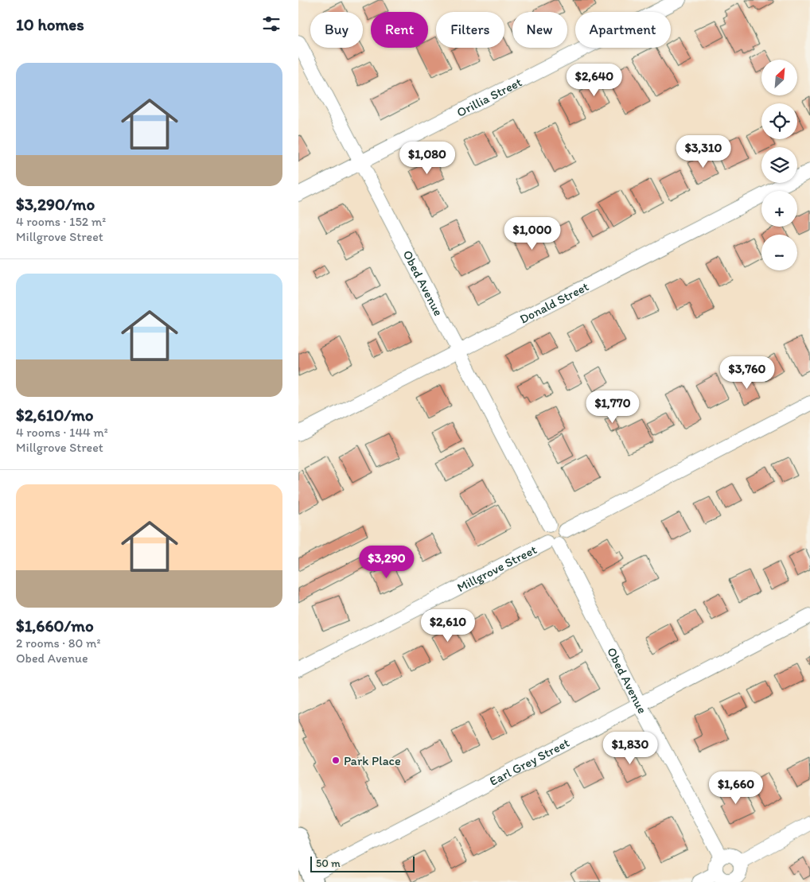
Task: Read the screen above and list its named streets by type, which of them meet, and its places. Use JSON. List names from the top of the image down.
{
  "streets": {
    "street": [
      "Orillia Street",
      "Obed Avenue",
      "Donald Street",
      "Millgrove Street",
      "Earl Grey Street"
    ]
  },
  "crossings": [
    ["Orillia Street", "Obed Avenue"],
    ["Obed Avenue", "Donald Street"],
    ["Obed Avenue", "Millgrove Street"],
    ["Obed Avenue", "Earl Grey Street"]
  ],
  "places": ["Park Place"],
  "scale_bar": "50 m",
  "north": "top right",
  "page": {
    "heading": "10 homes",
    "chip": [
      "Buy",
      "Rent",
      "Filters",
      "New",
      "Apartment"
    ],
    "list": [
      {
        "name": "$3,290/mo",
        "note": "4 rooms · 152 m² · Millgrove Street"
      },
      {
        "name": "$2,610/mo",
        "note": "4 rooms · 144 m² · Millgrove Street"
      },
      {
        "name": "$1,660/mo",
        "note": "2 rooms · 80 m² · Obed Avenue"
      }
    ],
    "map_buttons": ["+", "−"],
    "price": [
      "$2,640",
      "$3,310",
      "$1,080",
      "$1,000",
      "$3,760",
      "$1,770",
      "$3,290",
      "$2,610",
      "$1,830",
      "$1,660"
    ],
    "scale": "50 m"
  }
}
